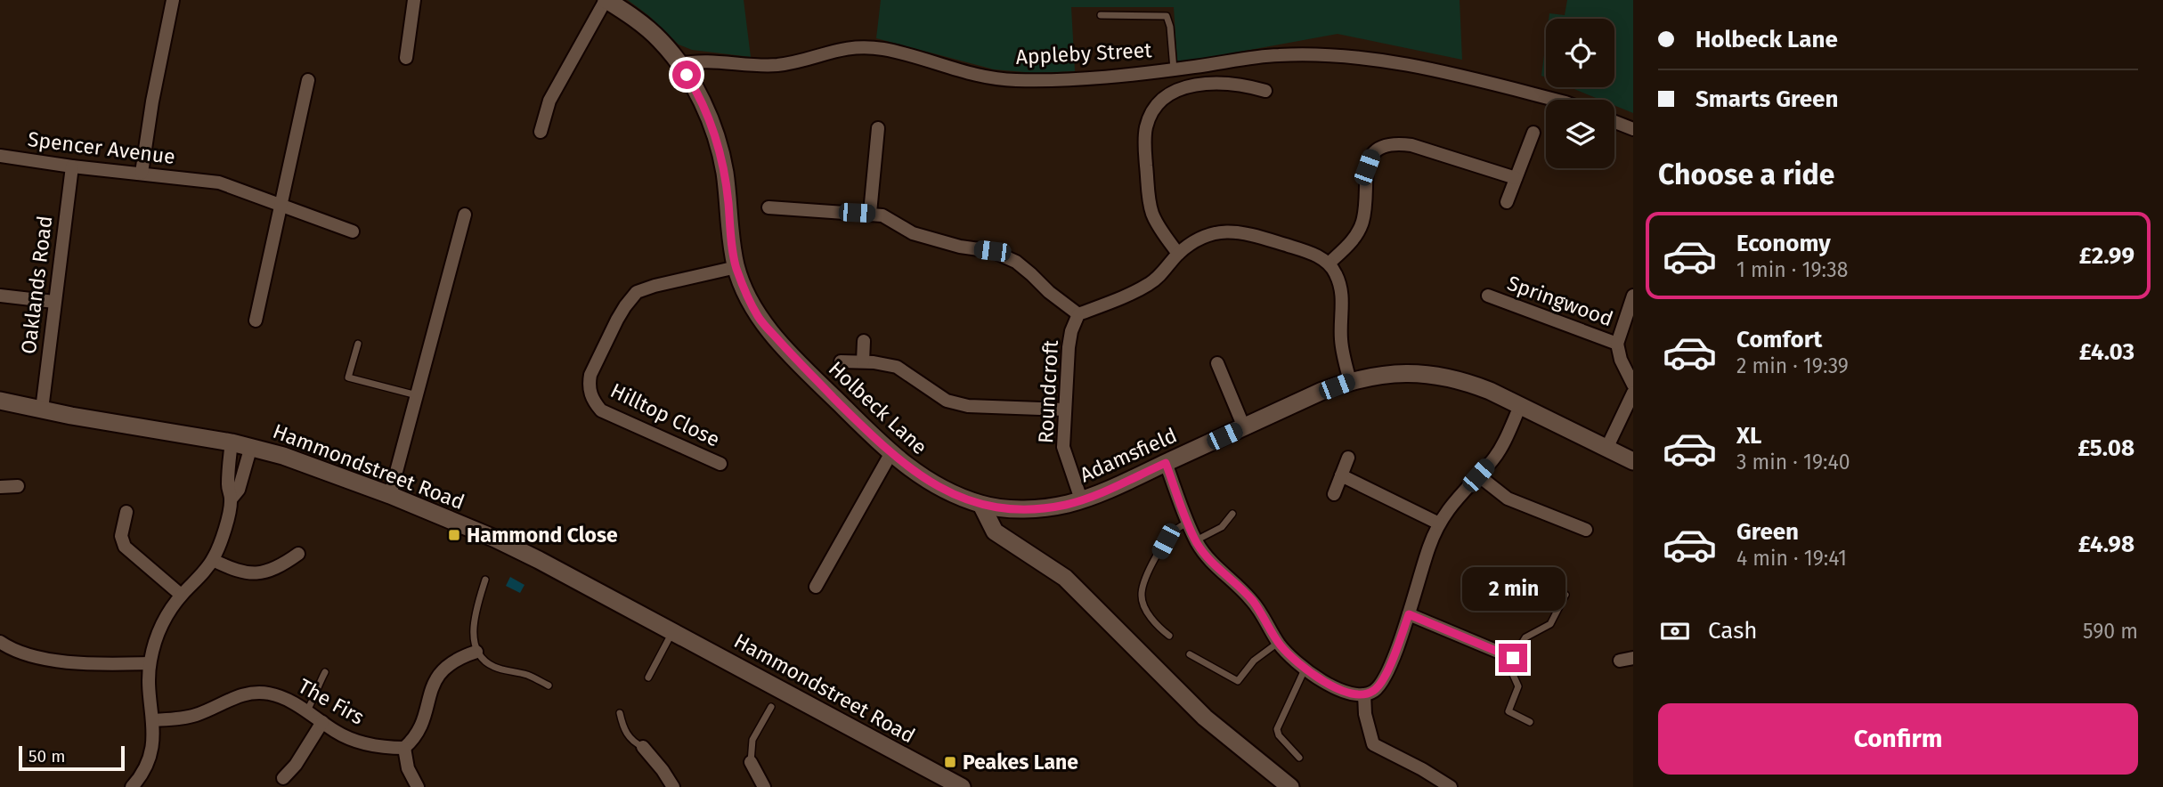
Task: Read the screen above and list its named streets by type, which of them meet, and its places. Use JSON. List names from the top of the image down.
{
  "streets": {
    "street": [
      "Appleby Street",
      "Spencer Avenue",
      "Oaklands Road",
      "Springwood",
      "Roundcroft",
      "Holbeck Lane",
      "Hilltop Close",
      "Adamsfield",
      "Hammondstreet Road",
      "The Firs"
    ]
  },
  "crossings": [
    ["Appleby Street", "Holbeck Lane"],
    ["Spencer Avenue", "Oaklands Road"],
    ["Oaklands Road", "Hammondstreet Road"],
    ["Roundcroft", "Adamsfield"],
    ["Holbeck Lane", "Hilltop Close"],
    ["Holbeck Lane", "Adamsfield"]
  ],
  "places": {
    "transit": ["Hammond Close", "Peakes Lane"]
  },
  "scale_bar": "50 m",
  "page": {
    "banner": ["Holbeck Lane", "Smarts Green"],
    "heading": "Choose a ride",
    "list": [
      {
        "name": "Economy",
        "note": "1 min · 19:38",
        "value": "£2.99"
      },
      {
        "name": "Comfort",
        "note": "2 min · 19:39",
        "value": "£4.03"
      },
      {
        "name": "XL",
        "note": "3 min · 19:40",
        "value": "£5.08"
      },
      {
        "name": "Green",
        "note": "4 min · 19:41",
        "value": "£4.98"
      }
    ],
    "bubble": "2 min",
    "pay": ["Cash", "590 m"],
    "buttons": "Confirm",
    "scale": "50 m"
  }
}
